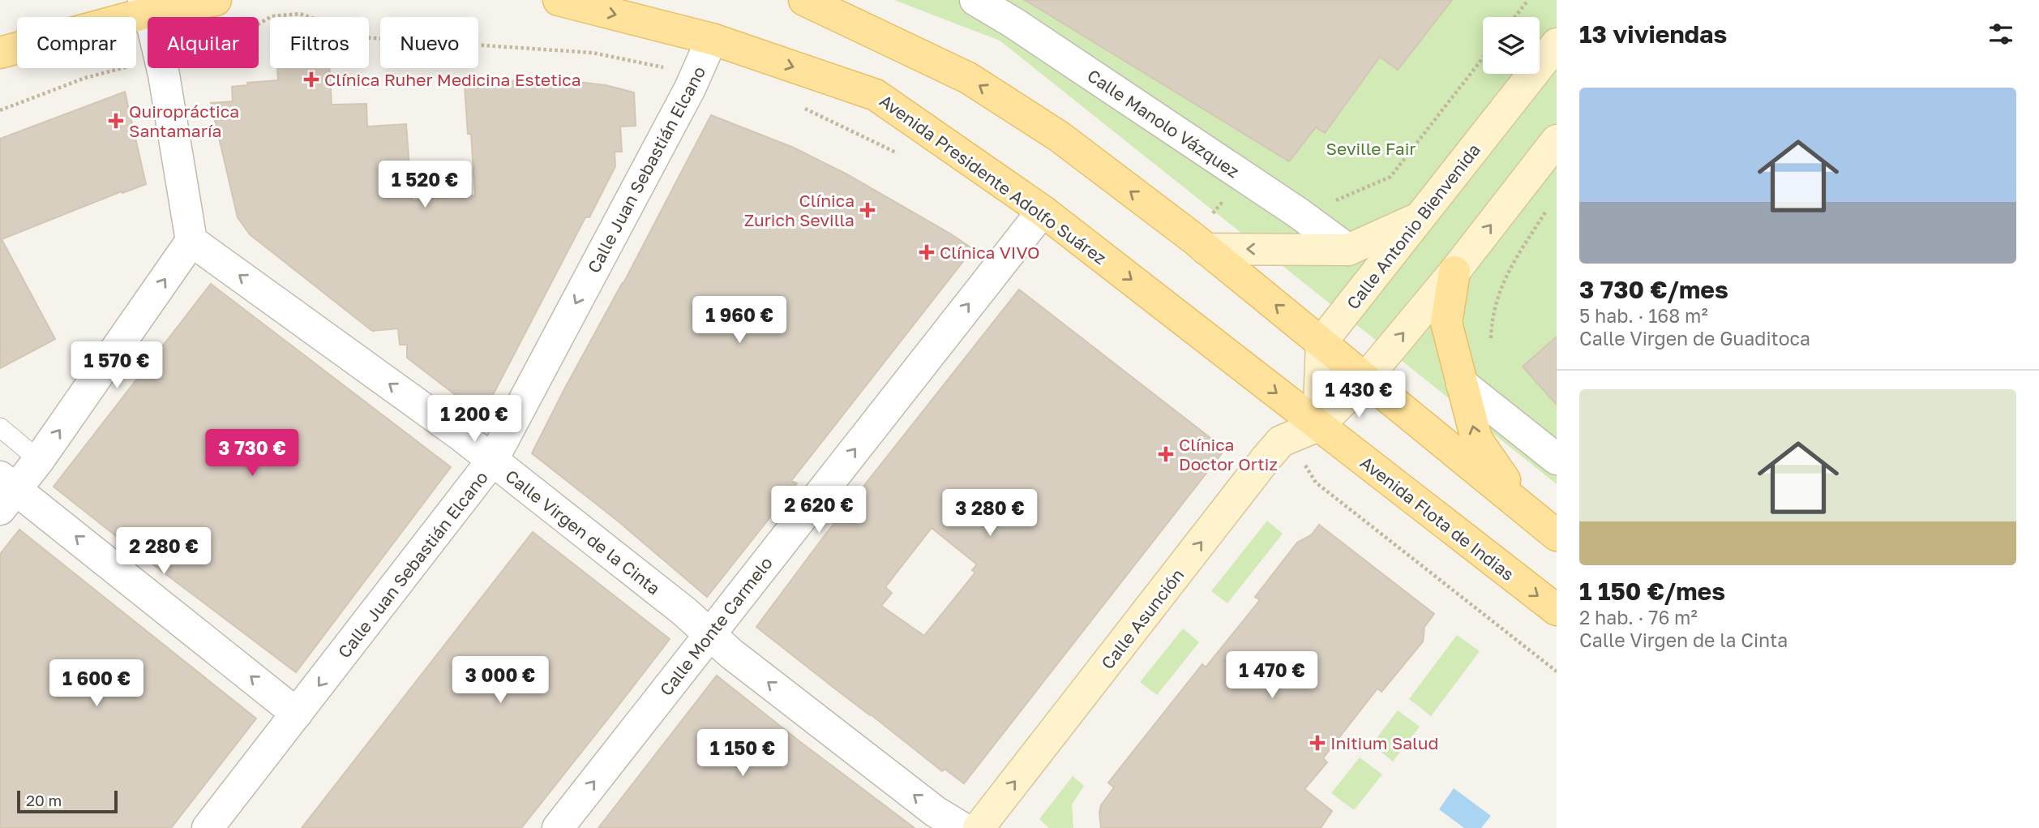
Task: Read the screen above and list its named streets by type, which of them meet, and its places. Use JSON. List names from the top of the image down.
{
  "streets": {
    "main road": [
      "Avenida Presidente Adolfo Suárez",
      "Calle Antonio Bienvenida",
      "Avenida Flota de Indias",
      "Calle Asunción"
    ],
    "street": [
      "Calle Manolo Vázquez",
      "Calle Juan Sebastián Elcano",
      "Calle Virgen de la Cinta",
      "Calle Monte Carmelo"
    ]
  },
  "crossings": [
    ["Calle Juan Sebastián Elcano", "Avenida Presidente Adolfo Suárez"],
    ["Calle Juan Sebastián Elcano", "Calle Virgen de la Cinta"],
    ["Avenida Presidente Adolfo Suárez", "Avenida Flota de Indias"],
    ["Avenida Presidente Adolfo Suárez", "Calle Asunción"],
    ["Avenida Presidente Adolfo Suárez", "Calle Monte Carmelo"],
    ["Avenida Flota de Indias", "Calle Asunción"],
    ["Calle Virgen de la Cinta", "Calle Monte Carmelo"]
  ],
  "one_way": [
    "Calle Juan Sebastián Elcano",
    "Calle Virgen de la Cinta",
    "Calle Asunción",
    "Calle Monte Carmelo"
  ],
  "parks": ["Seville Fair"],
  "places": {
    "health": [
      "Clínica Ruher Medicina Estetica",
      "Quiropráctica Santamaría",
      "Clínica Zurich Sevilla",
      "Clínica VIVO",
      "Clínica Doctor Ortiz",
      "Initium Salud"
    ]
  },
  "scale_bar": "20 m",
  "page": {
    "heading": "13 viviendas",
    "chip": [
      "Comprar",
      "Alquilar",
      "Filtros",
      "Nuevo"
    ],
    "list": [
      {
        "name": "3 730 €/mes",
        "note": "5 hab. · 168 m² · Calle Virgen de Guaditoca"
      },
      {
        "name": "1 150 €/mes",
        "note": "2 hab. · 76 m² · Calle Virgen de la Cinta"
      }
    ],
    "price": [
      "1 520 €",
      "1 960 €",
      "1 570 €",
      "1 430 €",
      "1 200 €",
      "3 730 €",
      "2 620 €",
      "3 280 €",
      "2 280 €",
      "1 470 €",
      "3 000 €",
      "1 600 €",
      "1 150 €"
    ],
    "scale": "20 m"
  }
}
